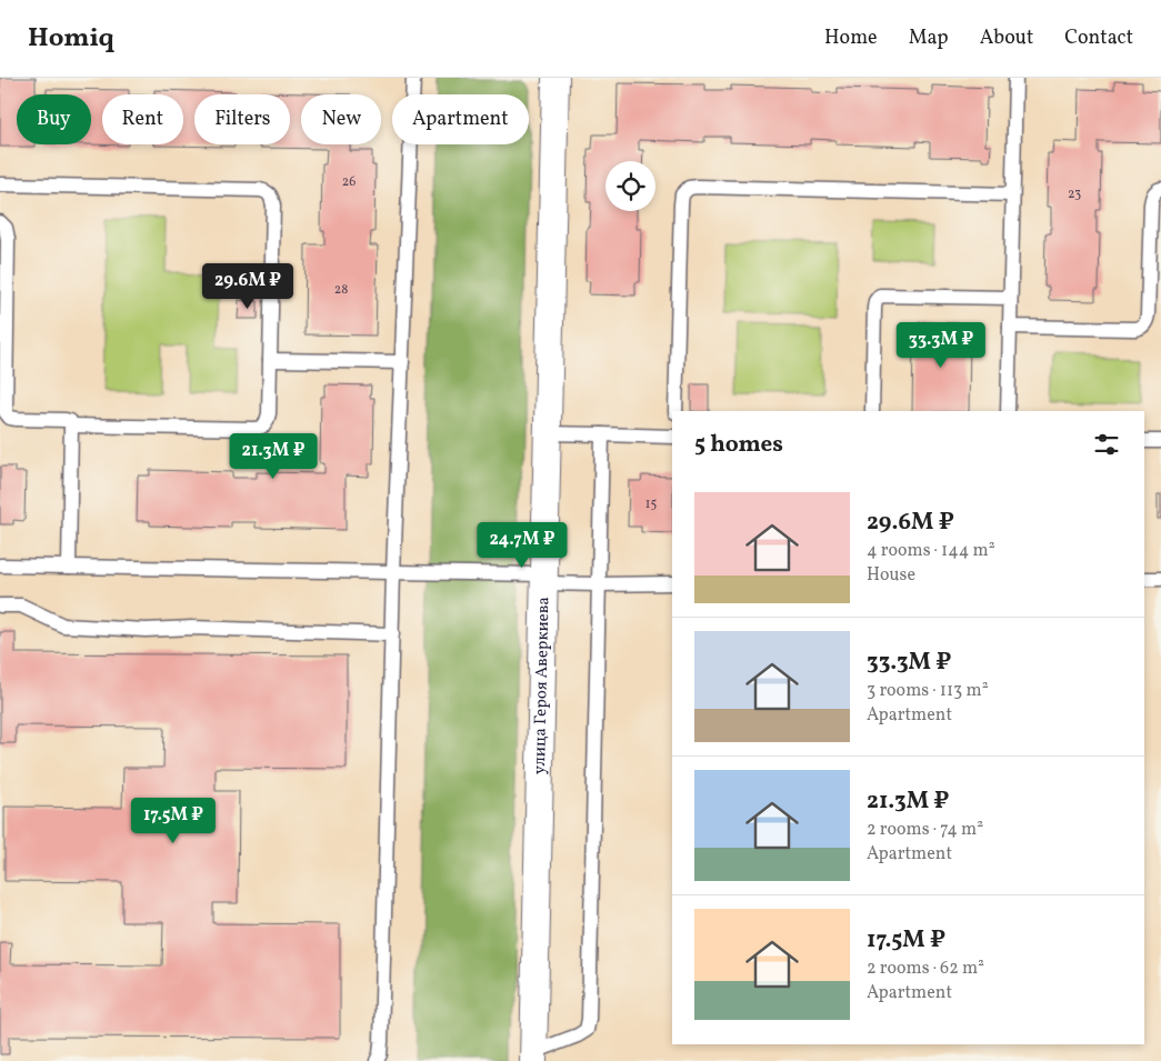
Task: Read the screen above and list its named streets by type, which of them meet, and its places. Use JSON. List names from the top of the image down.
{
  "streets": {
    "street": ["улица Героя Аверкиева"]
  },
  "house_numbers": [
    "26",
    "23",
    "28",
    "15"
  ],
  "page": {
    "header": "Homiq",
    "nav": [
      "Home",
      "Map",
      "About",
      "Contact"
    ],
    "chip": [
      "Buy",
      "Rent",
      "Filters",
      "New",
      "Apartment"
    ],
    "price": [
      "29.6M ₽",
      "33.3M ₽",
      "21.3M ₽",
      "24.7M ₽",
      "17.5M ₽"
    ],
    "heading": "5 homes",
    "list": [
      {
        "name": "29.6M ₽",
        "note": "4 rooms · 144 m² · House"
      },
      {
        "name": "33.3M ₽",
        "note": "3 rooms · 113 m² · Apartment"
      },
      {
        "name": "21.3M ₽",
        "note": "2 rooms · 74 m² · Apartment"
      },
      {
        "name": "17.5M ₽",
        "note": "2 rooms · 62 m² · Apartment"
      }
    ]
  }
}
